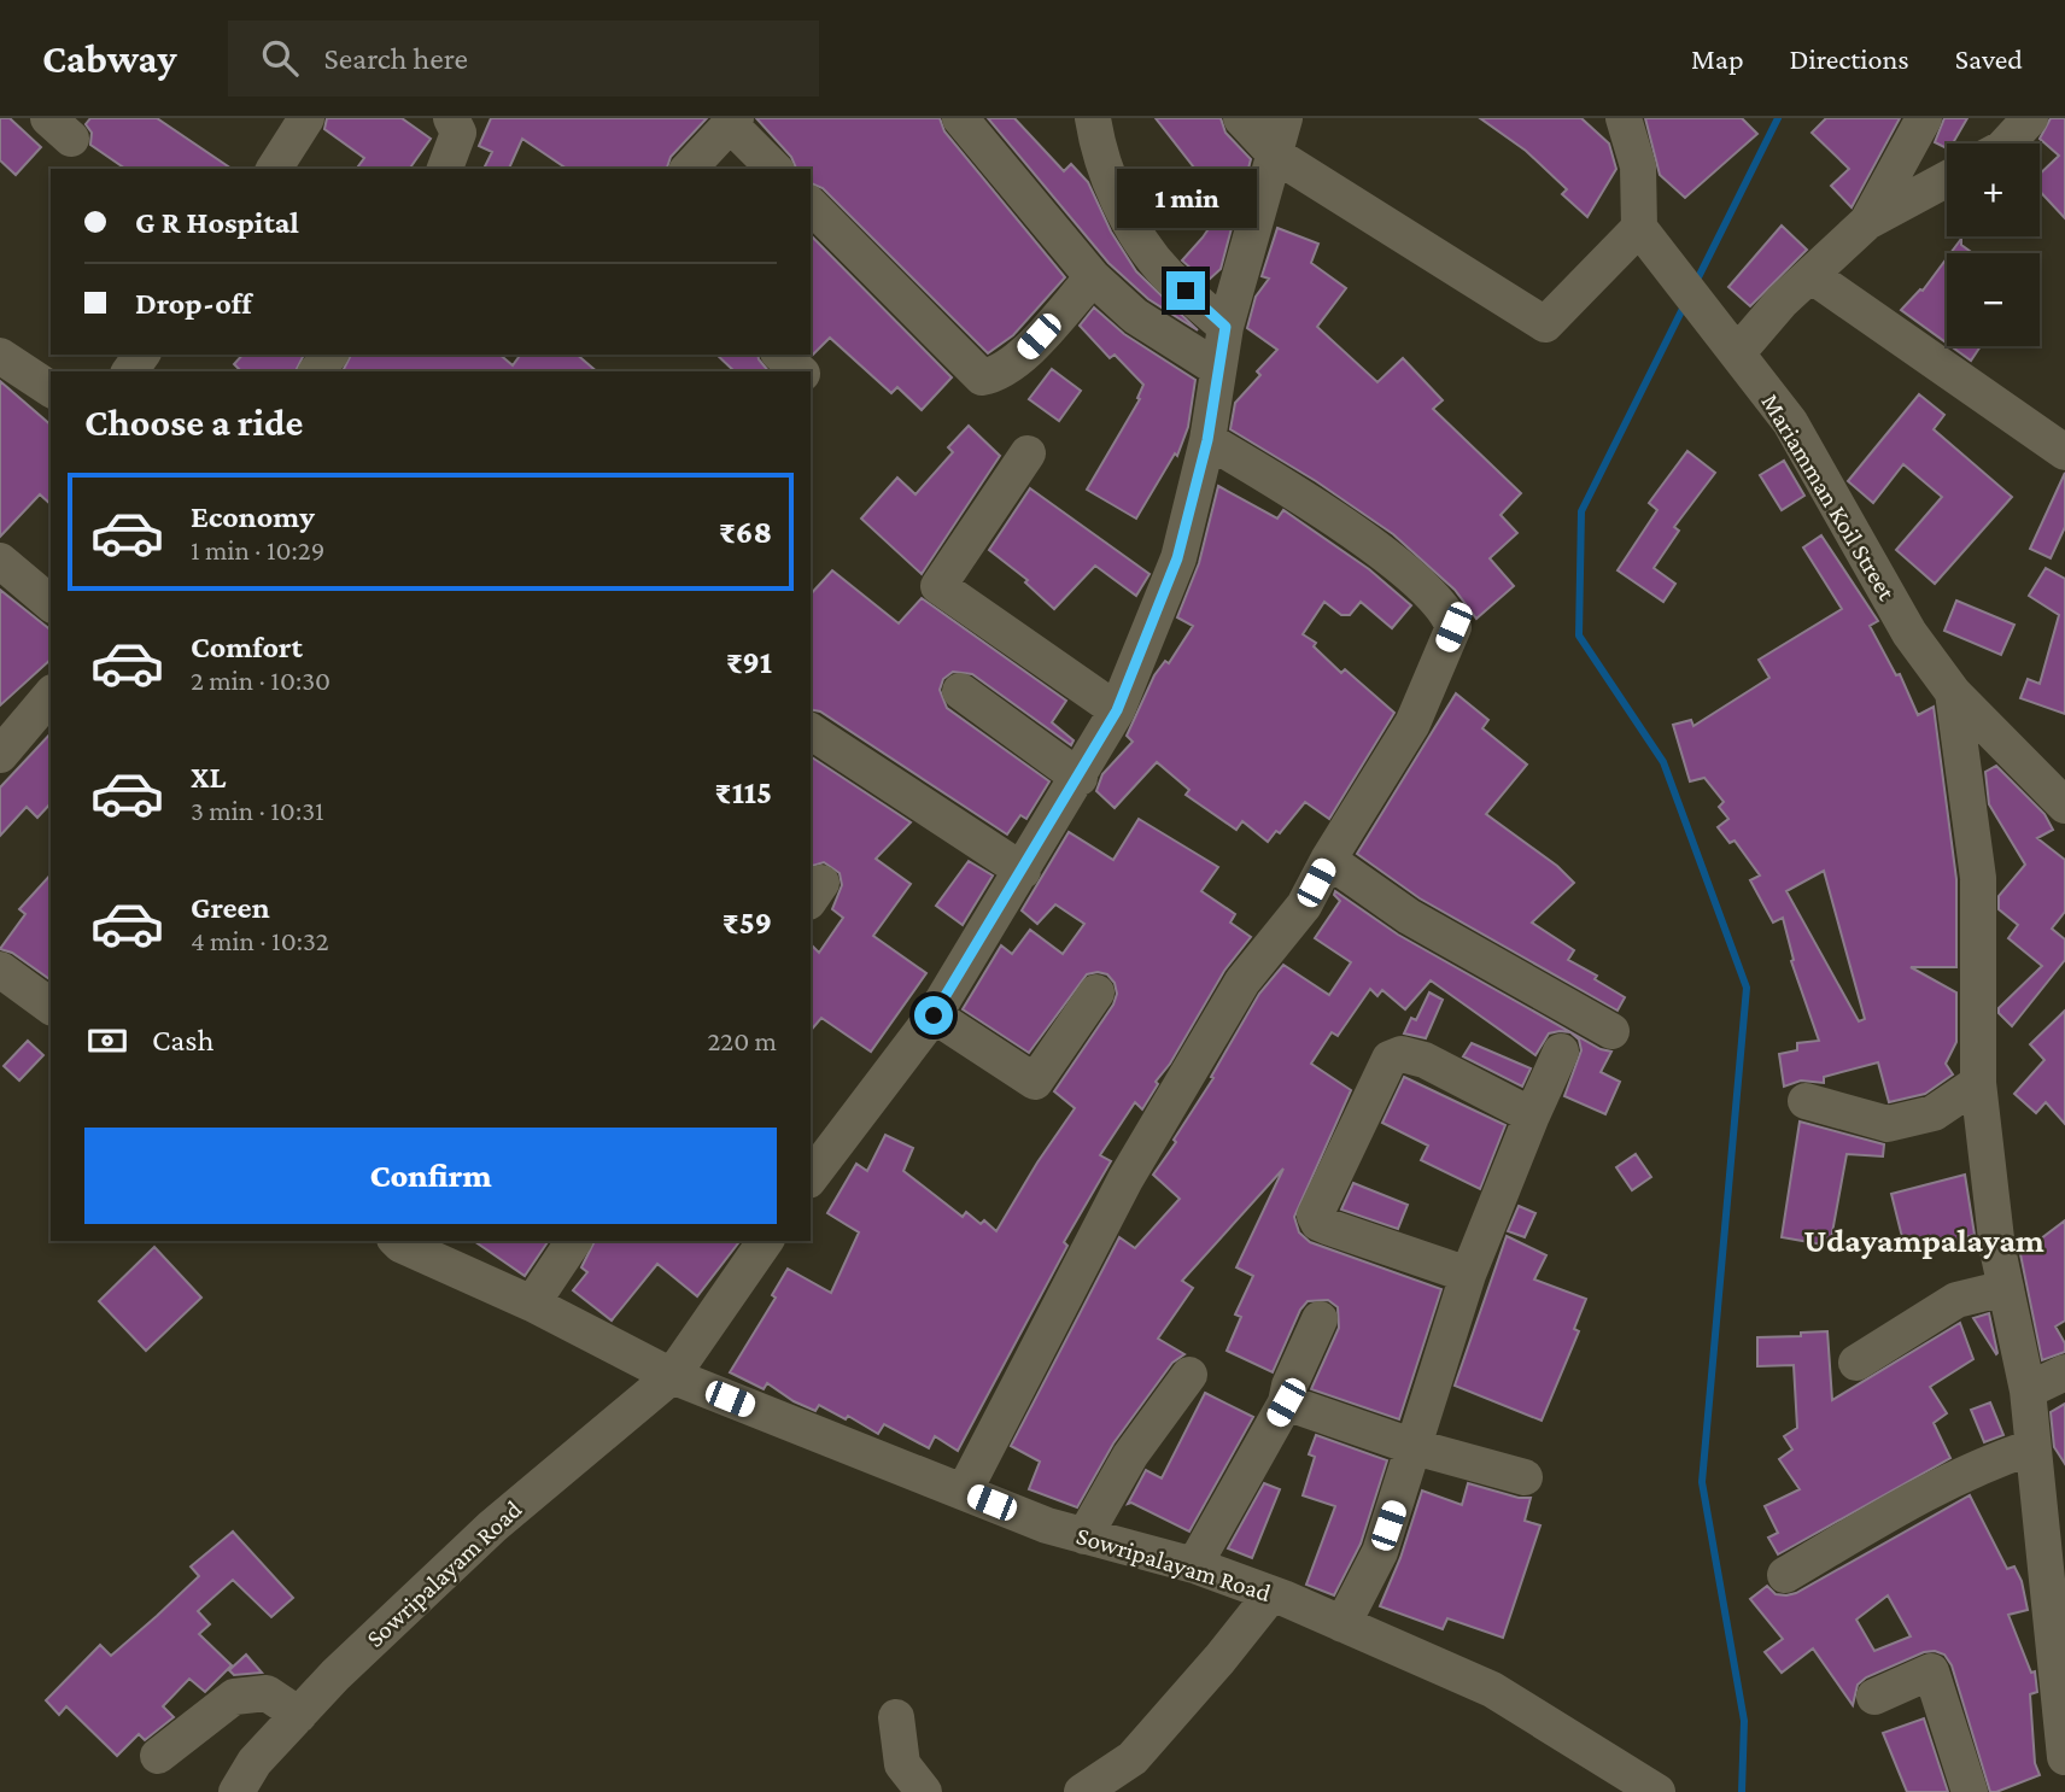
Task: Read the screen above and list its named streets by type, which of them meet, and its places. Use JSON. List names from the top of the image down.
{
  "streets": {
    "street": ["Mariamman Koil Street", "Sowripalayam Road"]
  },
  "districts": ["Udayampalayam"],
  "page": {
    "header": "Cabway",
    "search": "Search here",
    "nav": ["Map", "Directions", "Saved"],
    "map_buttons": ["+", "−"],
    "bubble": "1 min",
    "banner": ["G R Hospital", "Drop-off"],
    "heading": "Choose a ride",
    "list": [
      {
        "name": "Economy",
        "note": "1 min · 10:29",
        "value": "₹68"
      },
      {
        "name": "Comfort",
        "note": "2 min · 10:30",
        "value": "₹91"
      },
      {
        "name": "XL",
        "note": "3 min · 10:31",
        "value": "₹115"
      },
      {
        "name": "Green",
        "note": "4 min · 10:32",
        "value": "₹59"
      }
    ],
    "pay": ["Cash", "220 m"],
    "buttons": "Confirm"
  }
}
